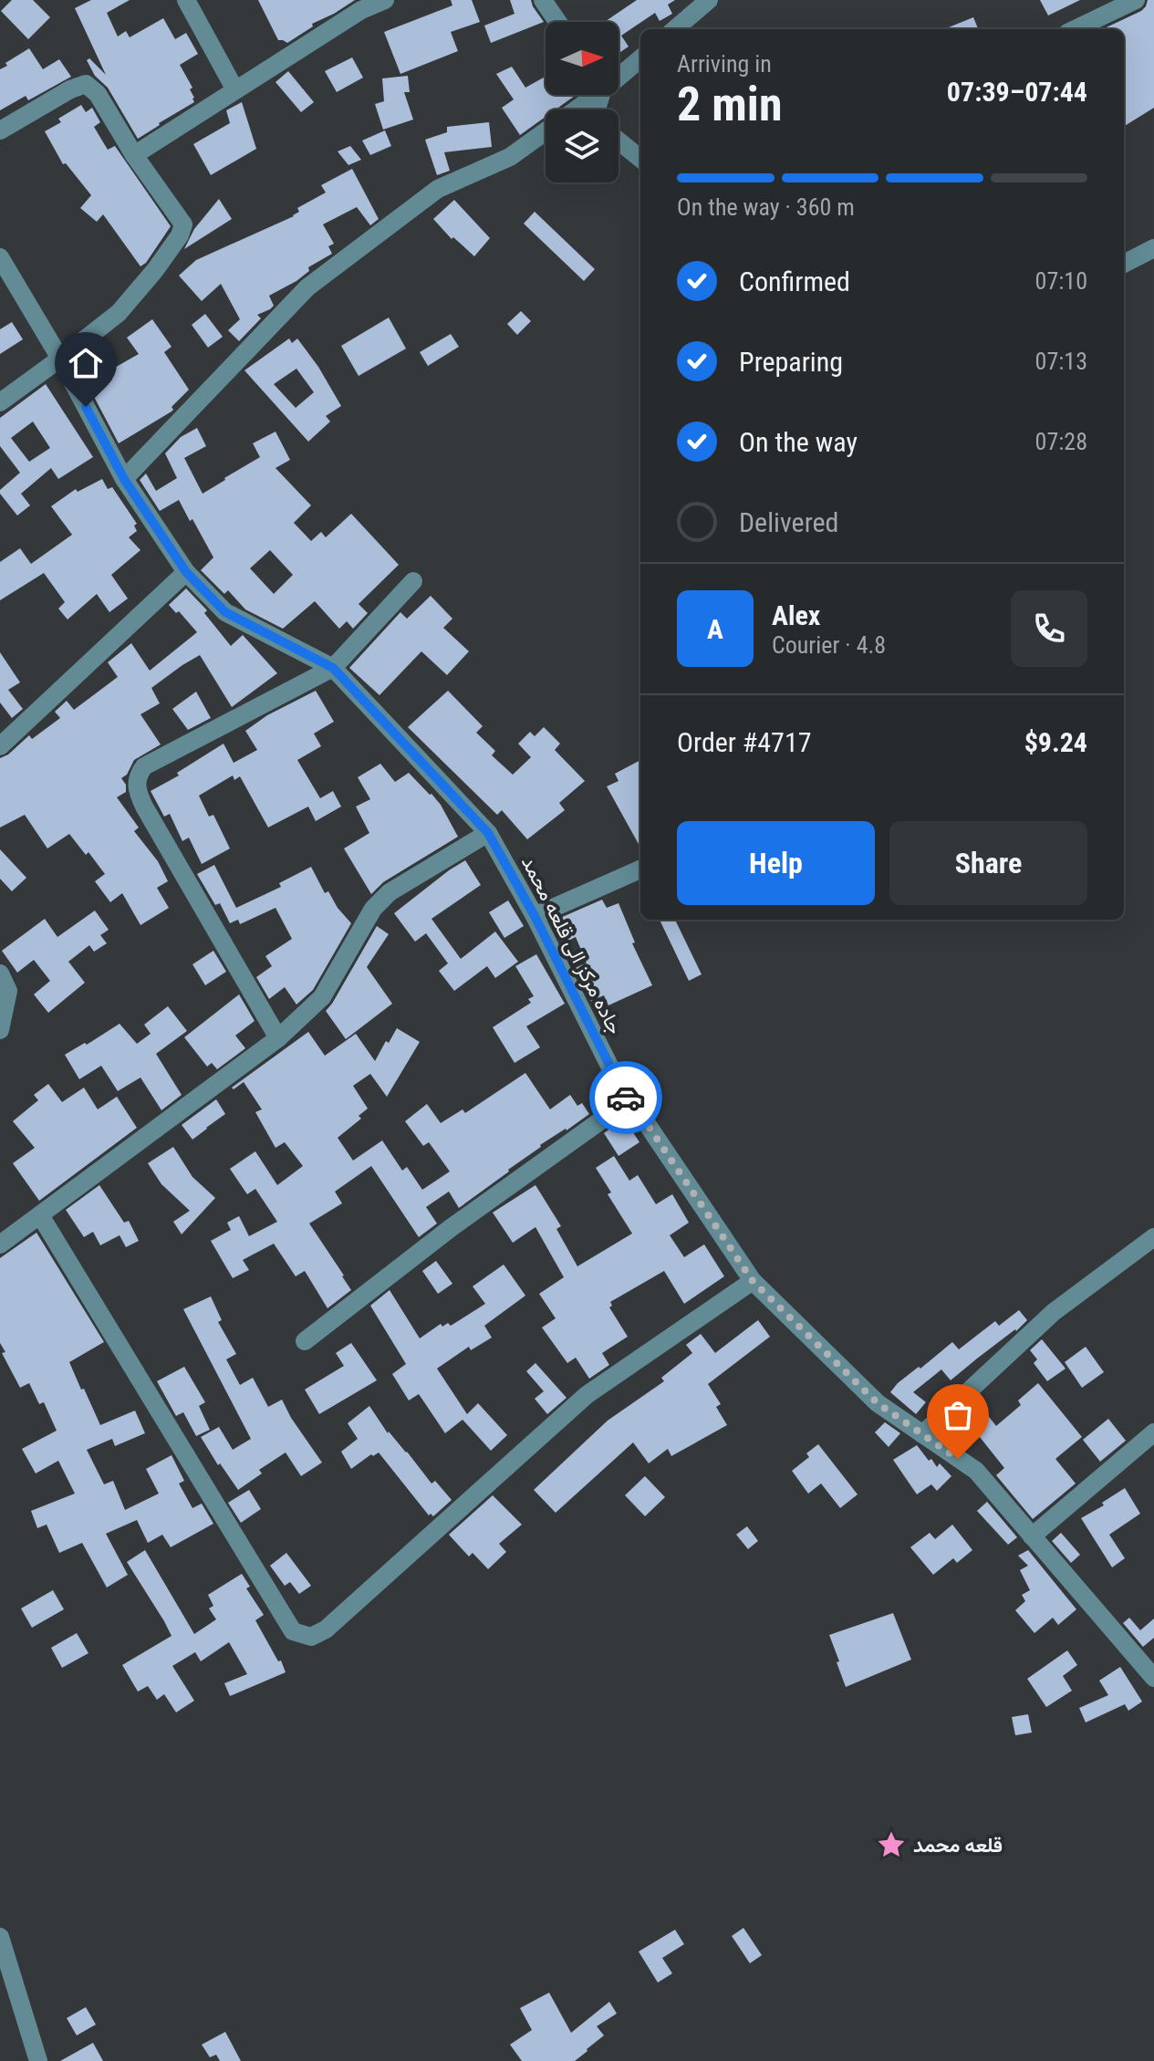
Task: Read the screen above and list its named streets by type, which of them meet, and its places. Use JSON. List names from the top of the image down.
{
  "streets": {
    "street": ["جاده مرکز الی قلعه محمد"]
  },
  "places": {
    "place": ["قلعه محمد"]
  },
  "north": "right",
  "page": {
    "heading": ["2 min", "Arriving in", "07:39–07:44"],
    "panel": [
      "Alex",
      "Courier · 4.8",
      "Order #4717",
      "$9.24"
    ],
    "bar": "On the way · 360 m",
    "list": [
      ["Confirmed", "07:10"],
      ["Preparing", "07:13"],
      ["On the way", "07:28"],
      "Delivered"
    ],
    "round": "A",
    "buttons": ["Help", "Share"]
  }
}
